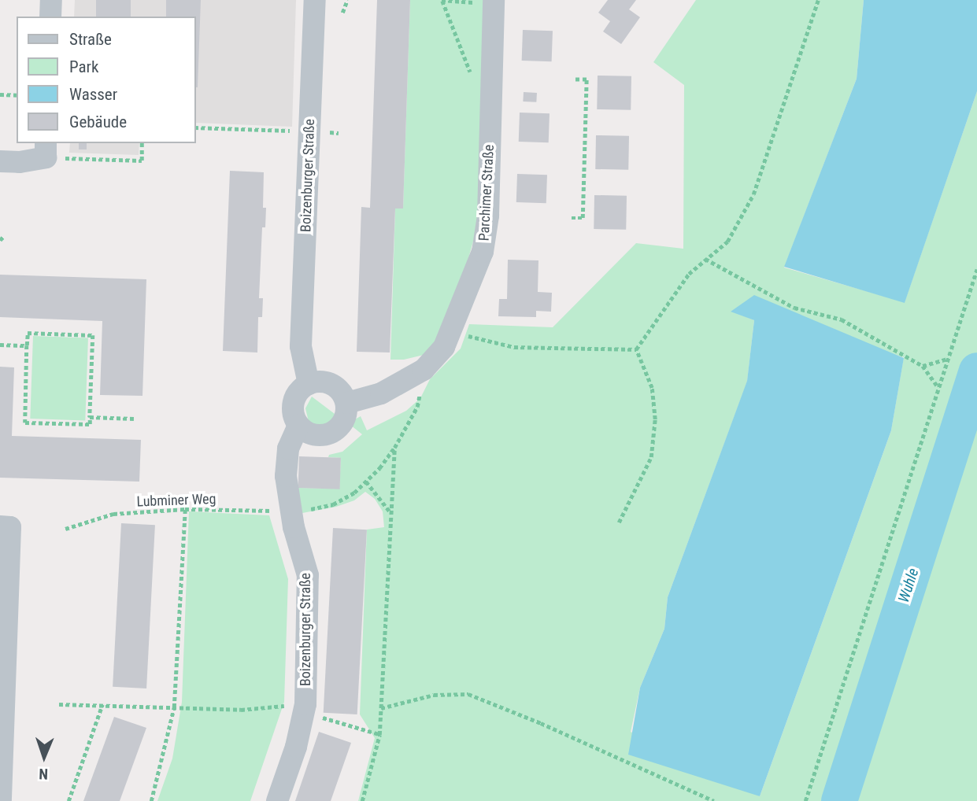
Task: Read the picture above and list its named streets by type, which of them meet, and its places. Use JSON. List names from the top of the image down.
{
  "streets": {
    "street": ["Boizenburger Straße", "Parchimer Straße"],
    "path": ["Lubminer Weg"]
  },
  "crossings": [
    ["Boizenburger Straße", "Lubminer Weg"]
  ],
  "water": ["Wuhle"],
  "legend": [
    "Straße",
    "Park",
    "Wasser",
    "Gebäude"
  ],
  "north": "bottom"
}
